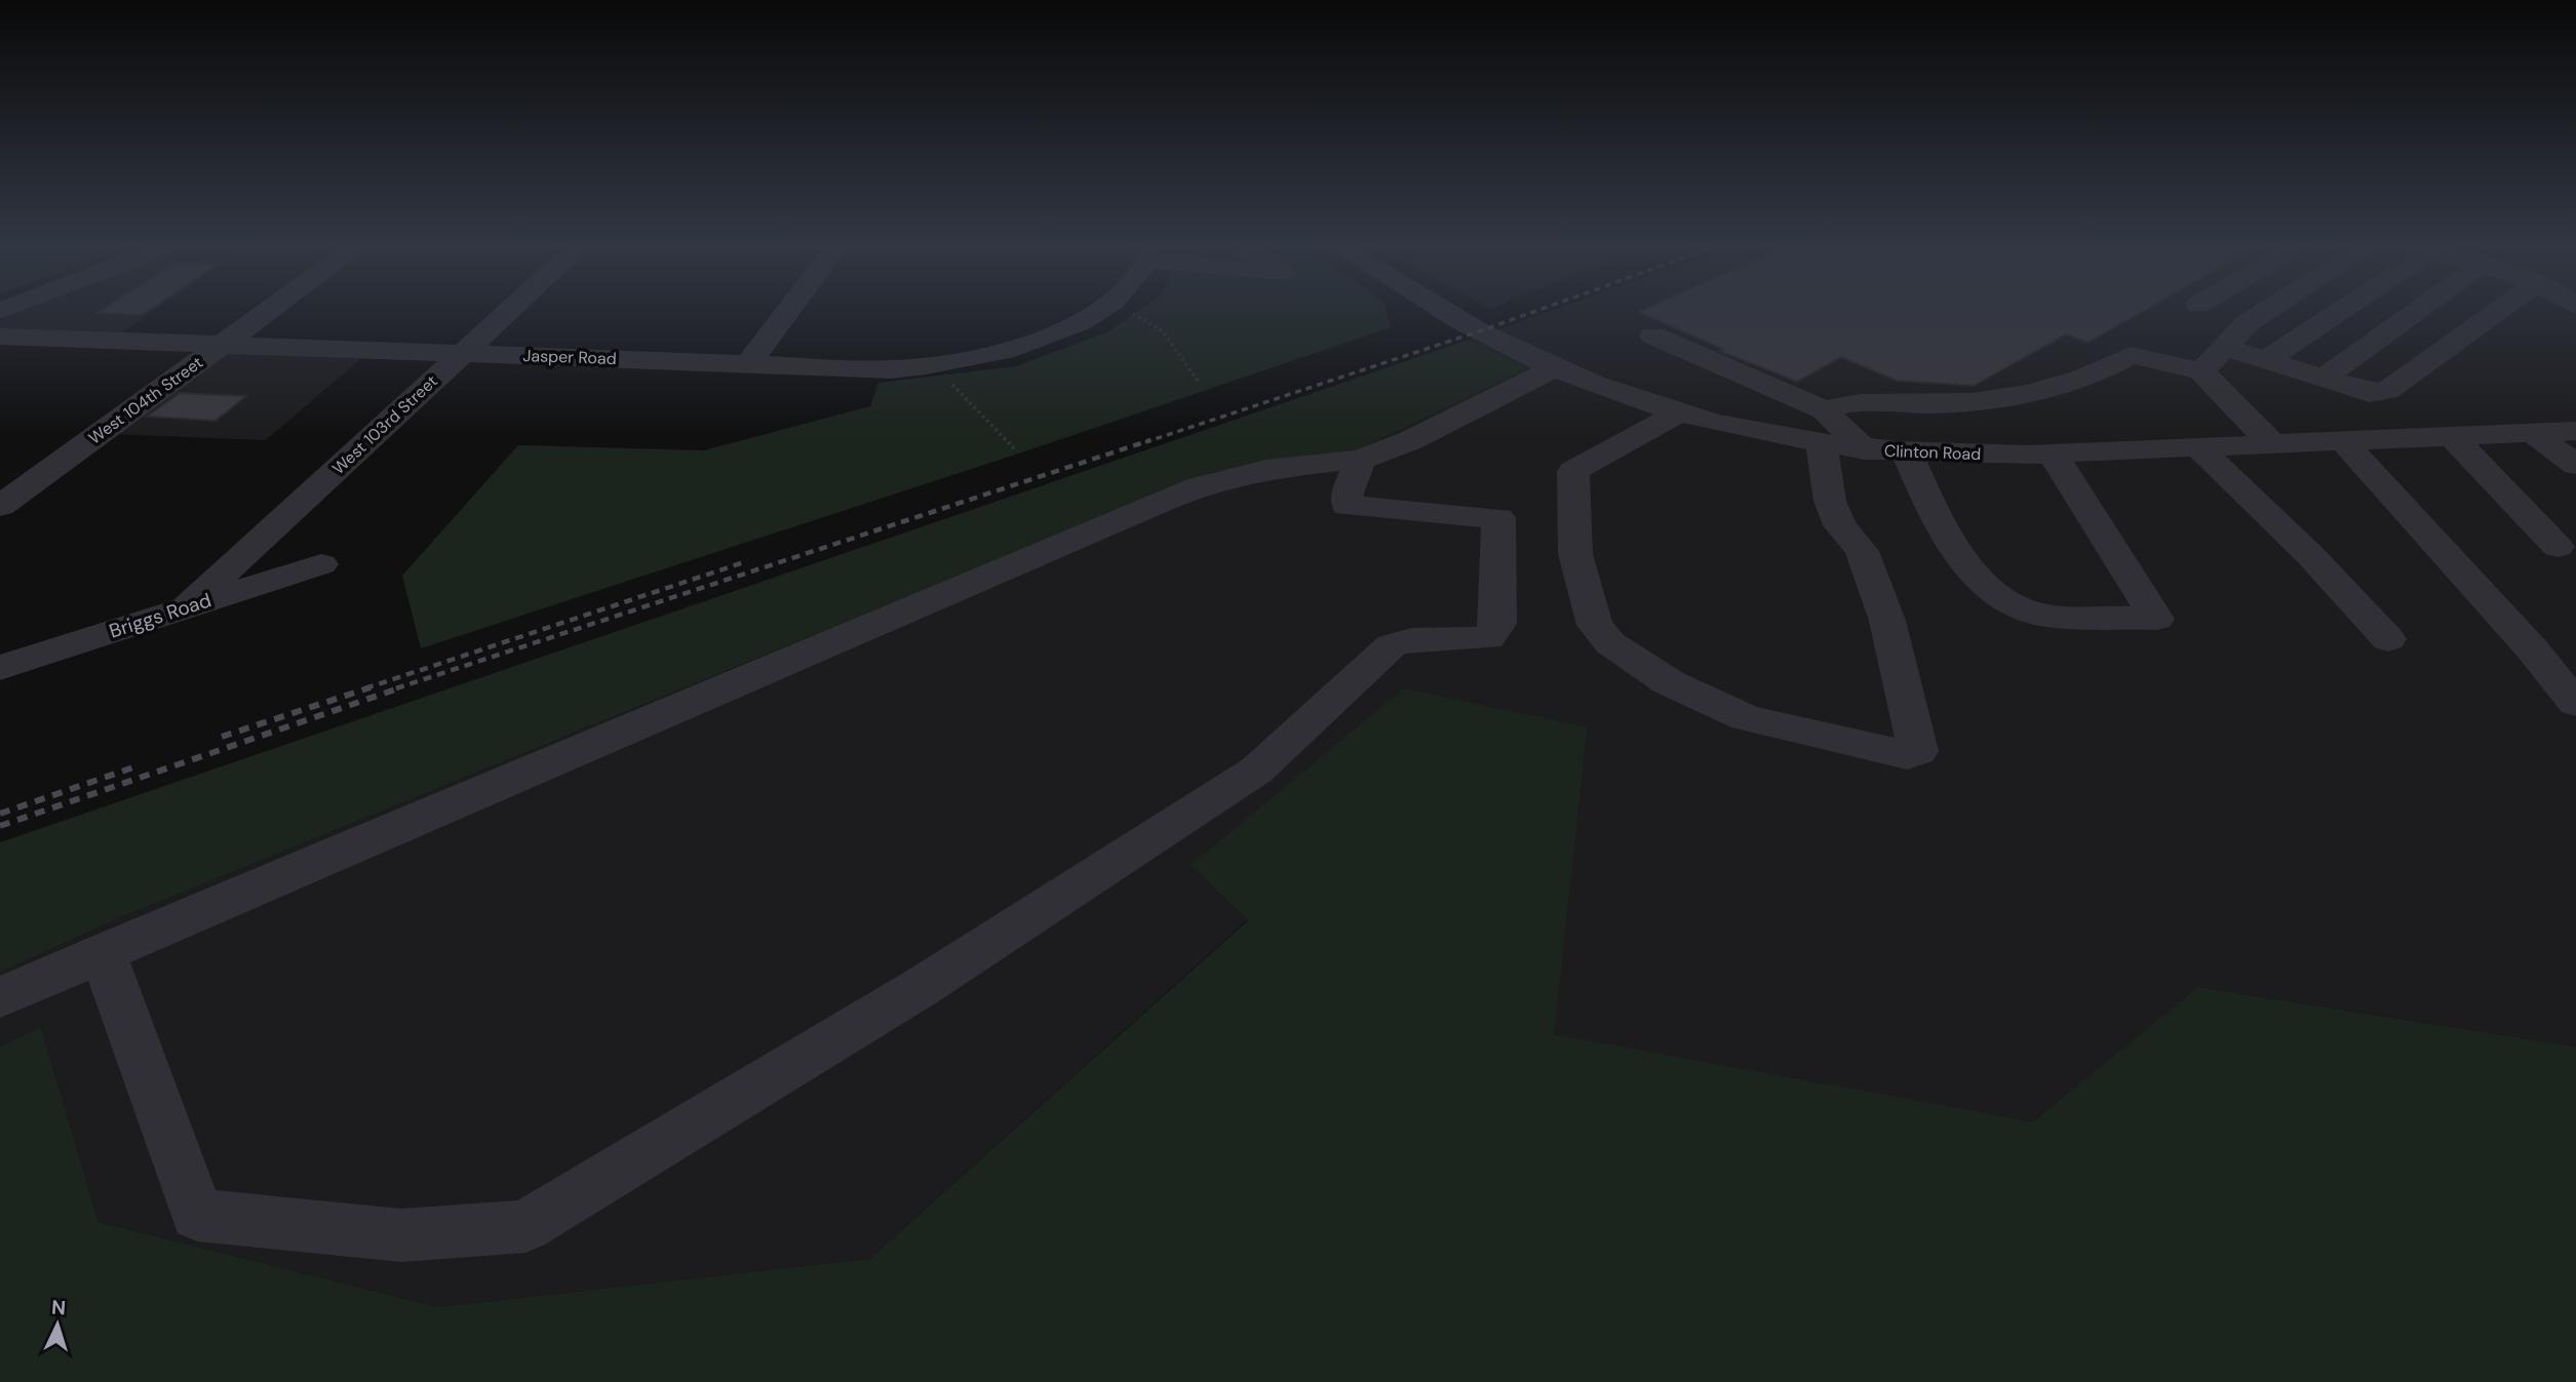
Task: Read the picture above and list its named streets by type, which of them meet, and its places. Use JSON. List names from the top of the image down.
{
  "streets": {
    "street": [
      "Jasper Road",
      "West 104th Street",
      "West 103rd Street",
      "Clinton Road",
      "Briggs Road"
    ]
  },
  "crossings": [
    ["Jasper Road", "West 104th Street"],
    ["Jasper Road", "West 103rd Street"],
    ["West 103rd Street", "Briggs Road"]
  ],
  "north": "top"
}
